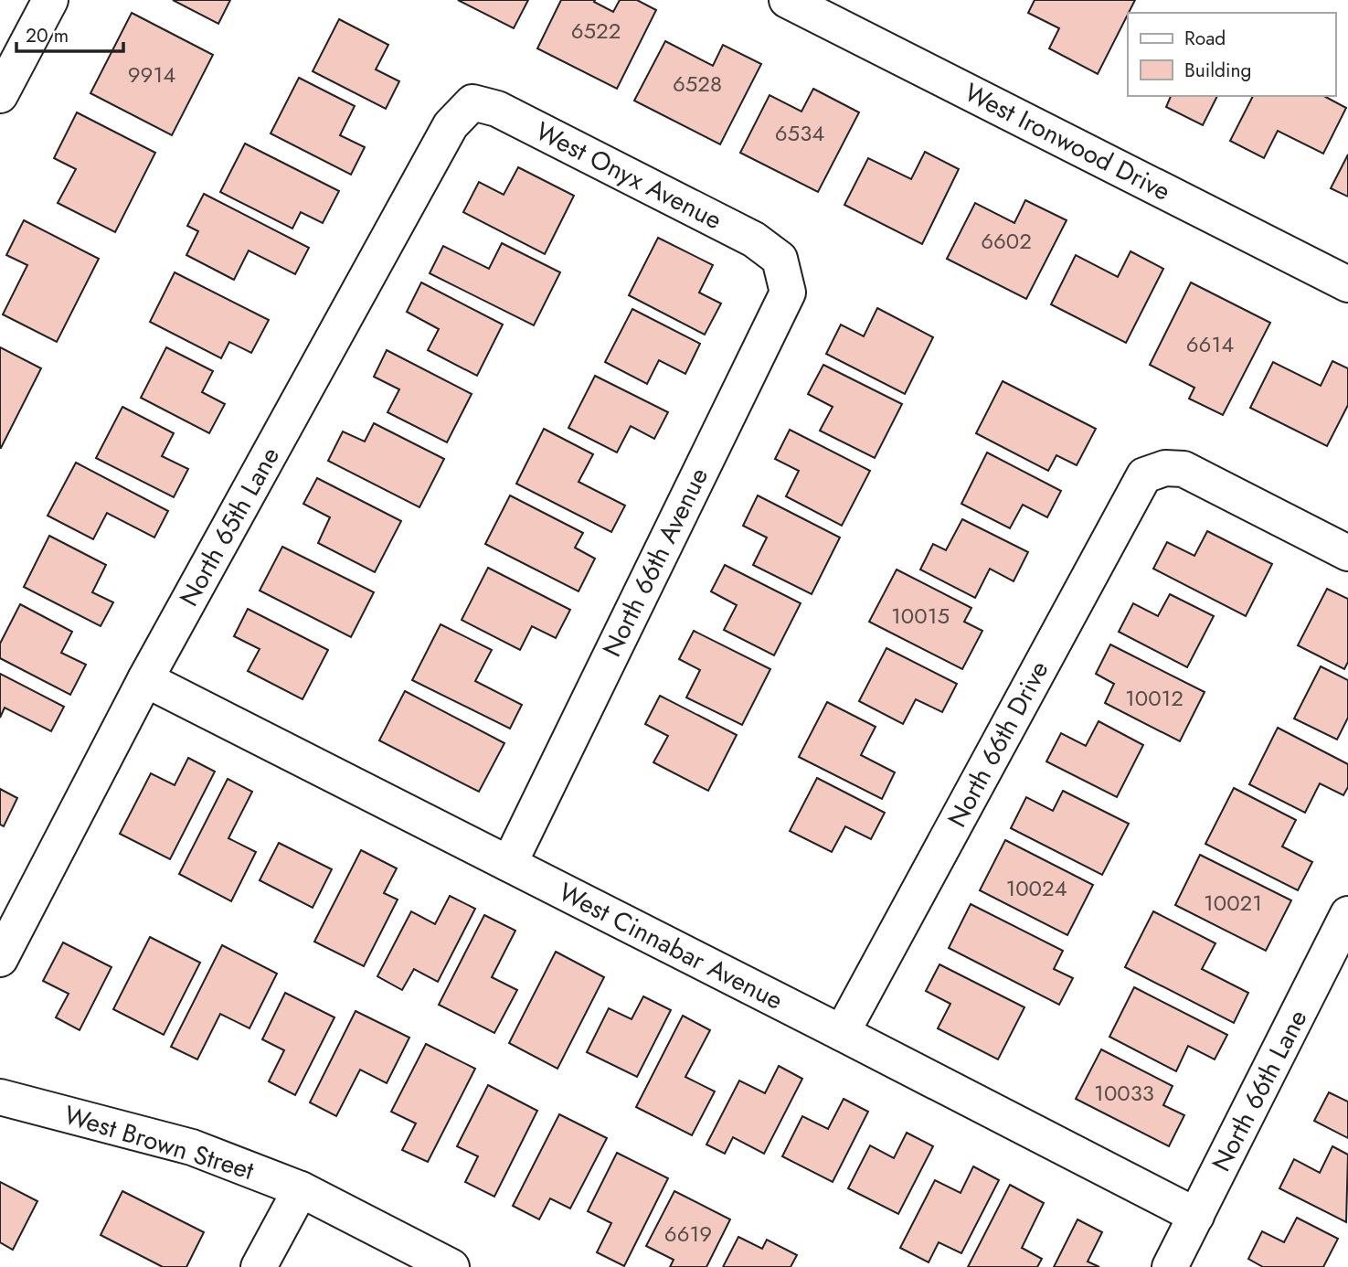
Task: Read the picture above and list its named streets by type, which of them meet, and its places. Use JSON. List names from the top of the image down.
{
  "streets": {
    "street": [
      "West Ironwood Drive",
      "West Onyx Avenue",
      "North 65th Lane",
      "North 66th Avenue",
      "North 66th Drive",
      "West Cinnabar Avenue",
      "North 66th Lane",
      "West Brown Street"
    ]
  },
  "crossings": [
    ["West Onyx Avenue", "North 65th Lane"],
    ["West Onyx Avenue", "North 66th Avenue"],
    ["North 65th Lane", "West Cinnabar Avenue"],
    ["North 66th Avenue", "West Cinnabar Avenue"],
    ["North 66th Drive", "West Cinnabar Avenue"],
    ["West Cinnabar Avenue", "North 66th Lane"]
  ],
  "house_numbers": [
    "6522",
    "9914",
    "6528",
    "6534",
    "6602",
    "6614",
    "10015",
    "10012",
    "10024",
    "10021",
    "10033",
    "6619"
  ],
  "legend": ["Road", "Building"],
  "scale_bar": "20 m"
}
